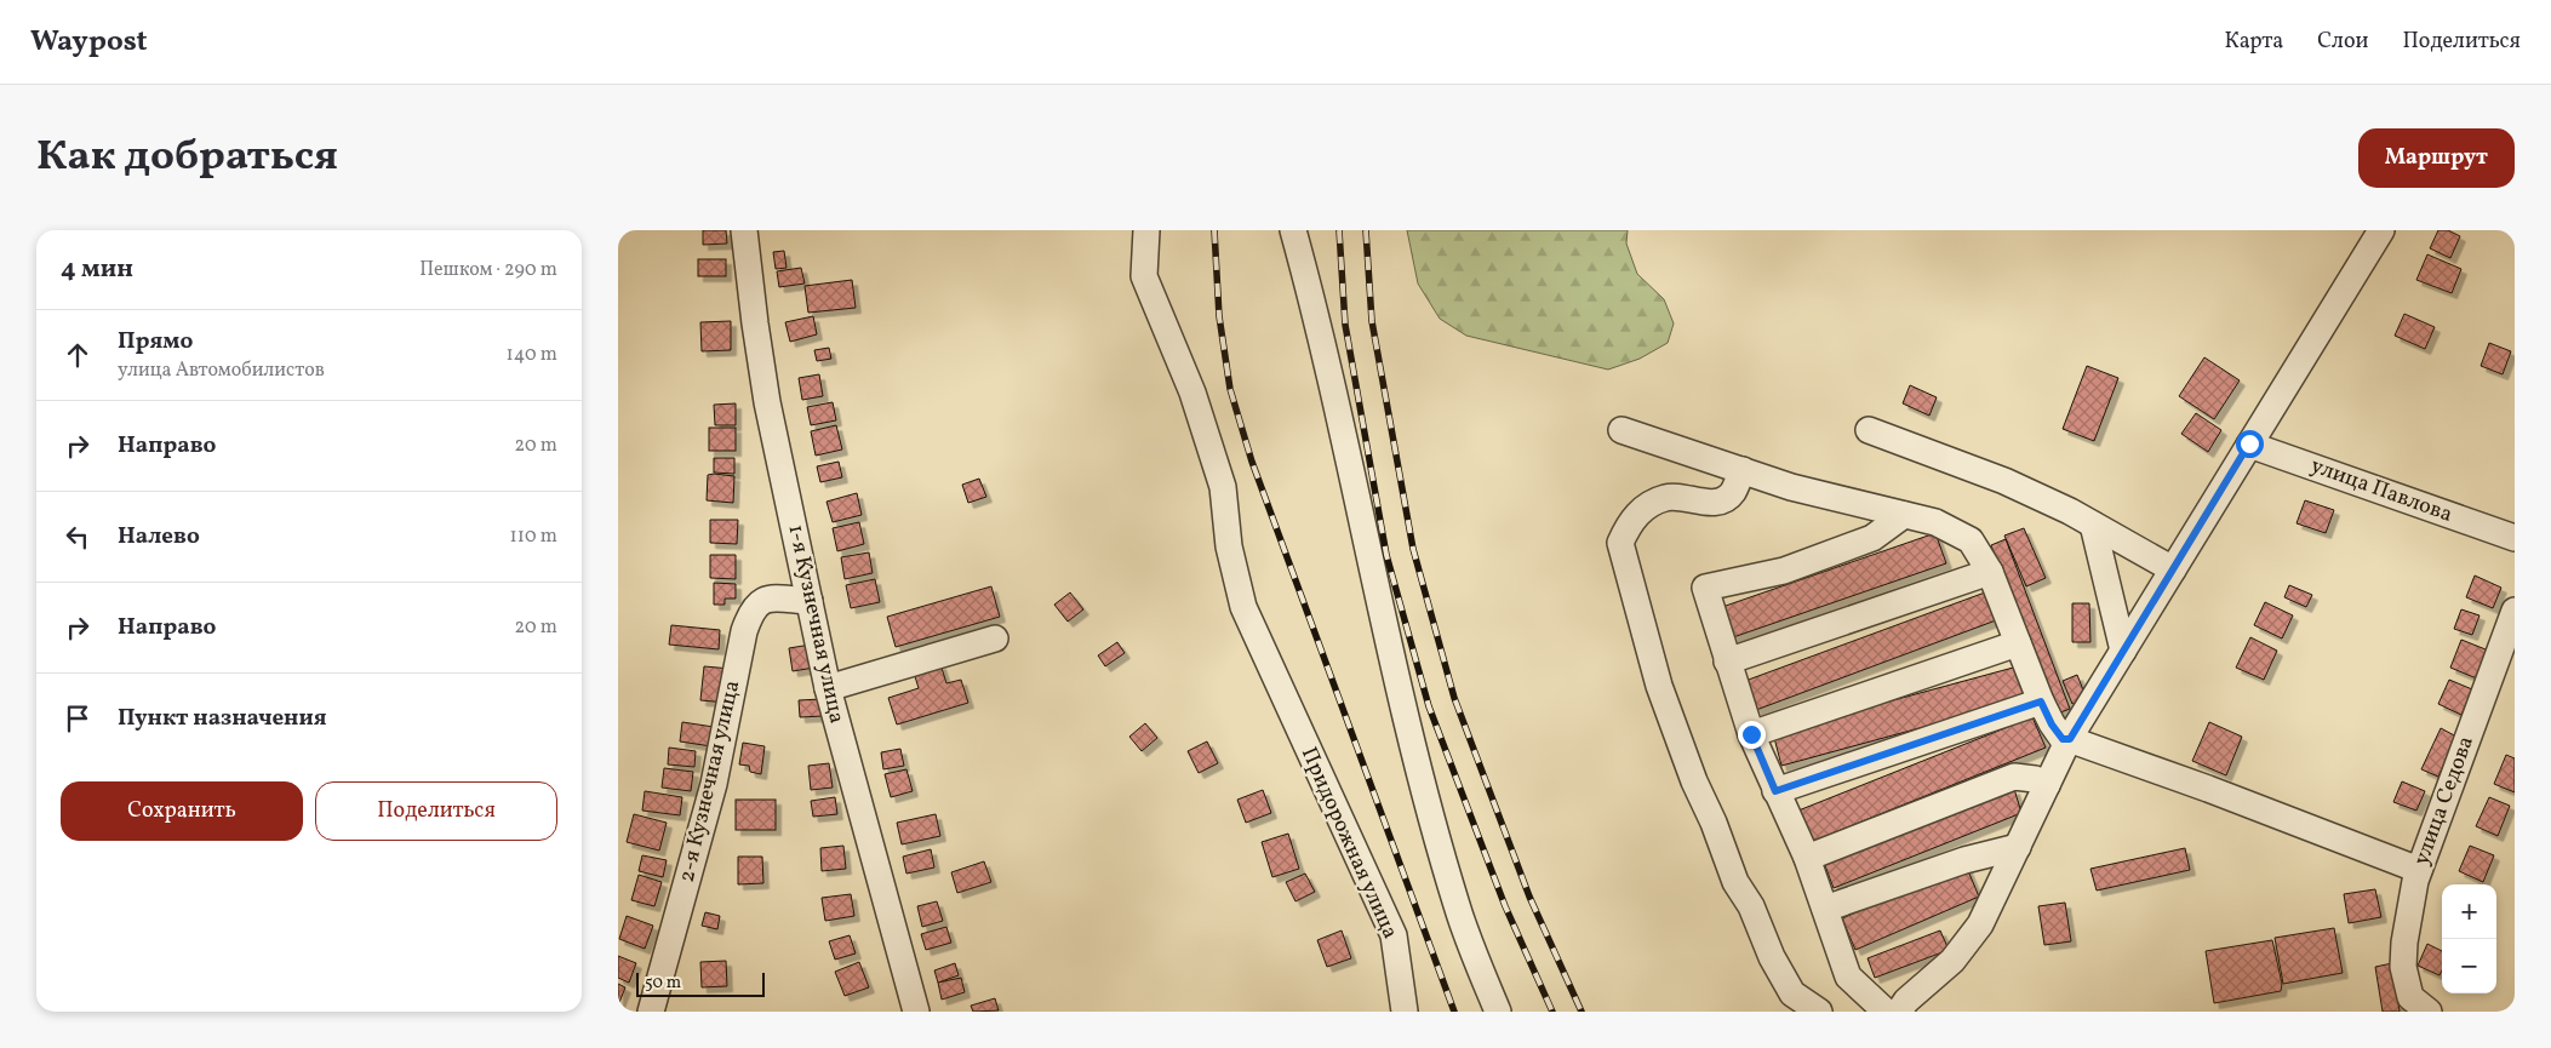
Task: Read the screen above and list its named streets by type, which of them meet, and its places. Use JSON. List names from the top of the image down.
{
  "streets": {
    "street": [
      "улица Павлова",
      "1-я Кузнечная улица",
      "2-я Кузнечная улица",
      "улица Седова",
      "Придорожная улица"
    ]
  },
  "crossings": [
    ["1-я Кузнечная улица", "2-я Кузнечная улица"]
  ],
  "scale_bar": "50 m",
  "page": {
    "header": "Waypost",
    "nav": ["Карта", "Слои", "Поделиться"],
    "title": "Как добраться",
    "buttons": [
      "Маршрут",
      ["Сохранить", "Поделиться"]
    ],
    "heading": ["4 мин", "Пешком · 290 m"],
    "list": [
      ["Прямо", "улица Автомобилистов", "140 m"],
      ["Направо", "20 m"],
      ["Налево", "110 m"],
      ["Направо", "20 m"],
      "Пункт назначения"
    ],
    "map_buttons": ["+", "−"],
    "scale": "50 m"
  }
}
